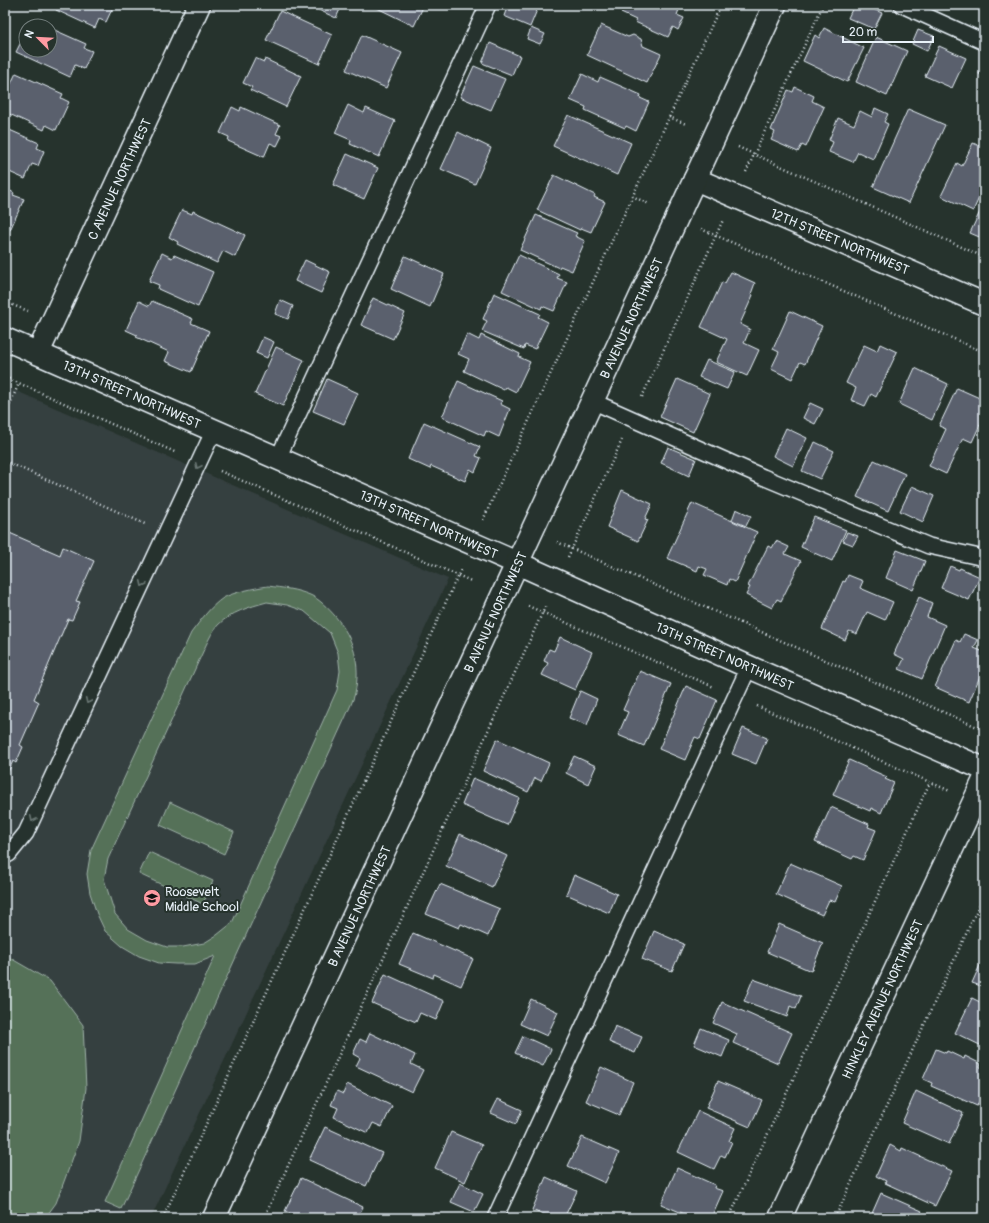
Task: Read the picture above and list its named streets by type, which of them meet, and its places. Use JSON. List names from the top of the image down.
{
  "streets": {
    "street": [
      "C AVENUE NORTHWEST",
      "12TH STREET NORTHWEST",
      "B AVENUE NORTHWEST",
      "13TH STREET NORTHWEST",
      "HINKLEY AVENUE NORTHWEST"
    ]
  },
  "crossings": [
    ["C AVENUE NORTHWEST", "13TH STREET NORTHWEST"],
    ["12TH STREET NORTHWEST", "B AVENUE NORTHWEST"],
    ["B AVENUE NORTHWEST", "13TH STREET NORTHWEST"]
  ],
  "places": {
    "school or university": ["Roosevelt Middle School"]
  },
  "scale_bar": "20 m",
  "north": "top left"
}
